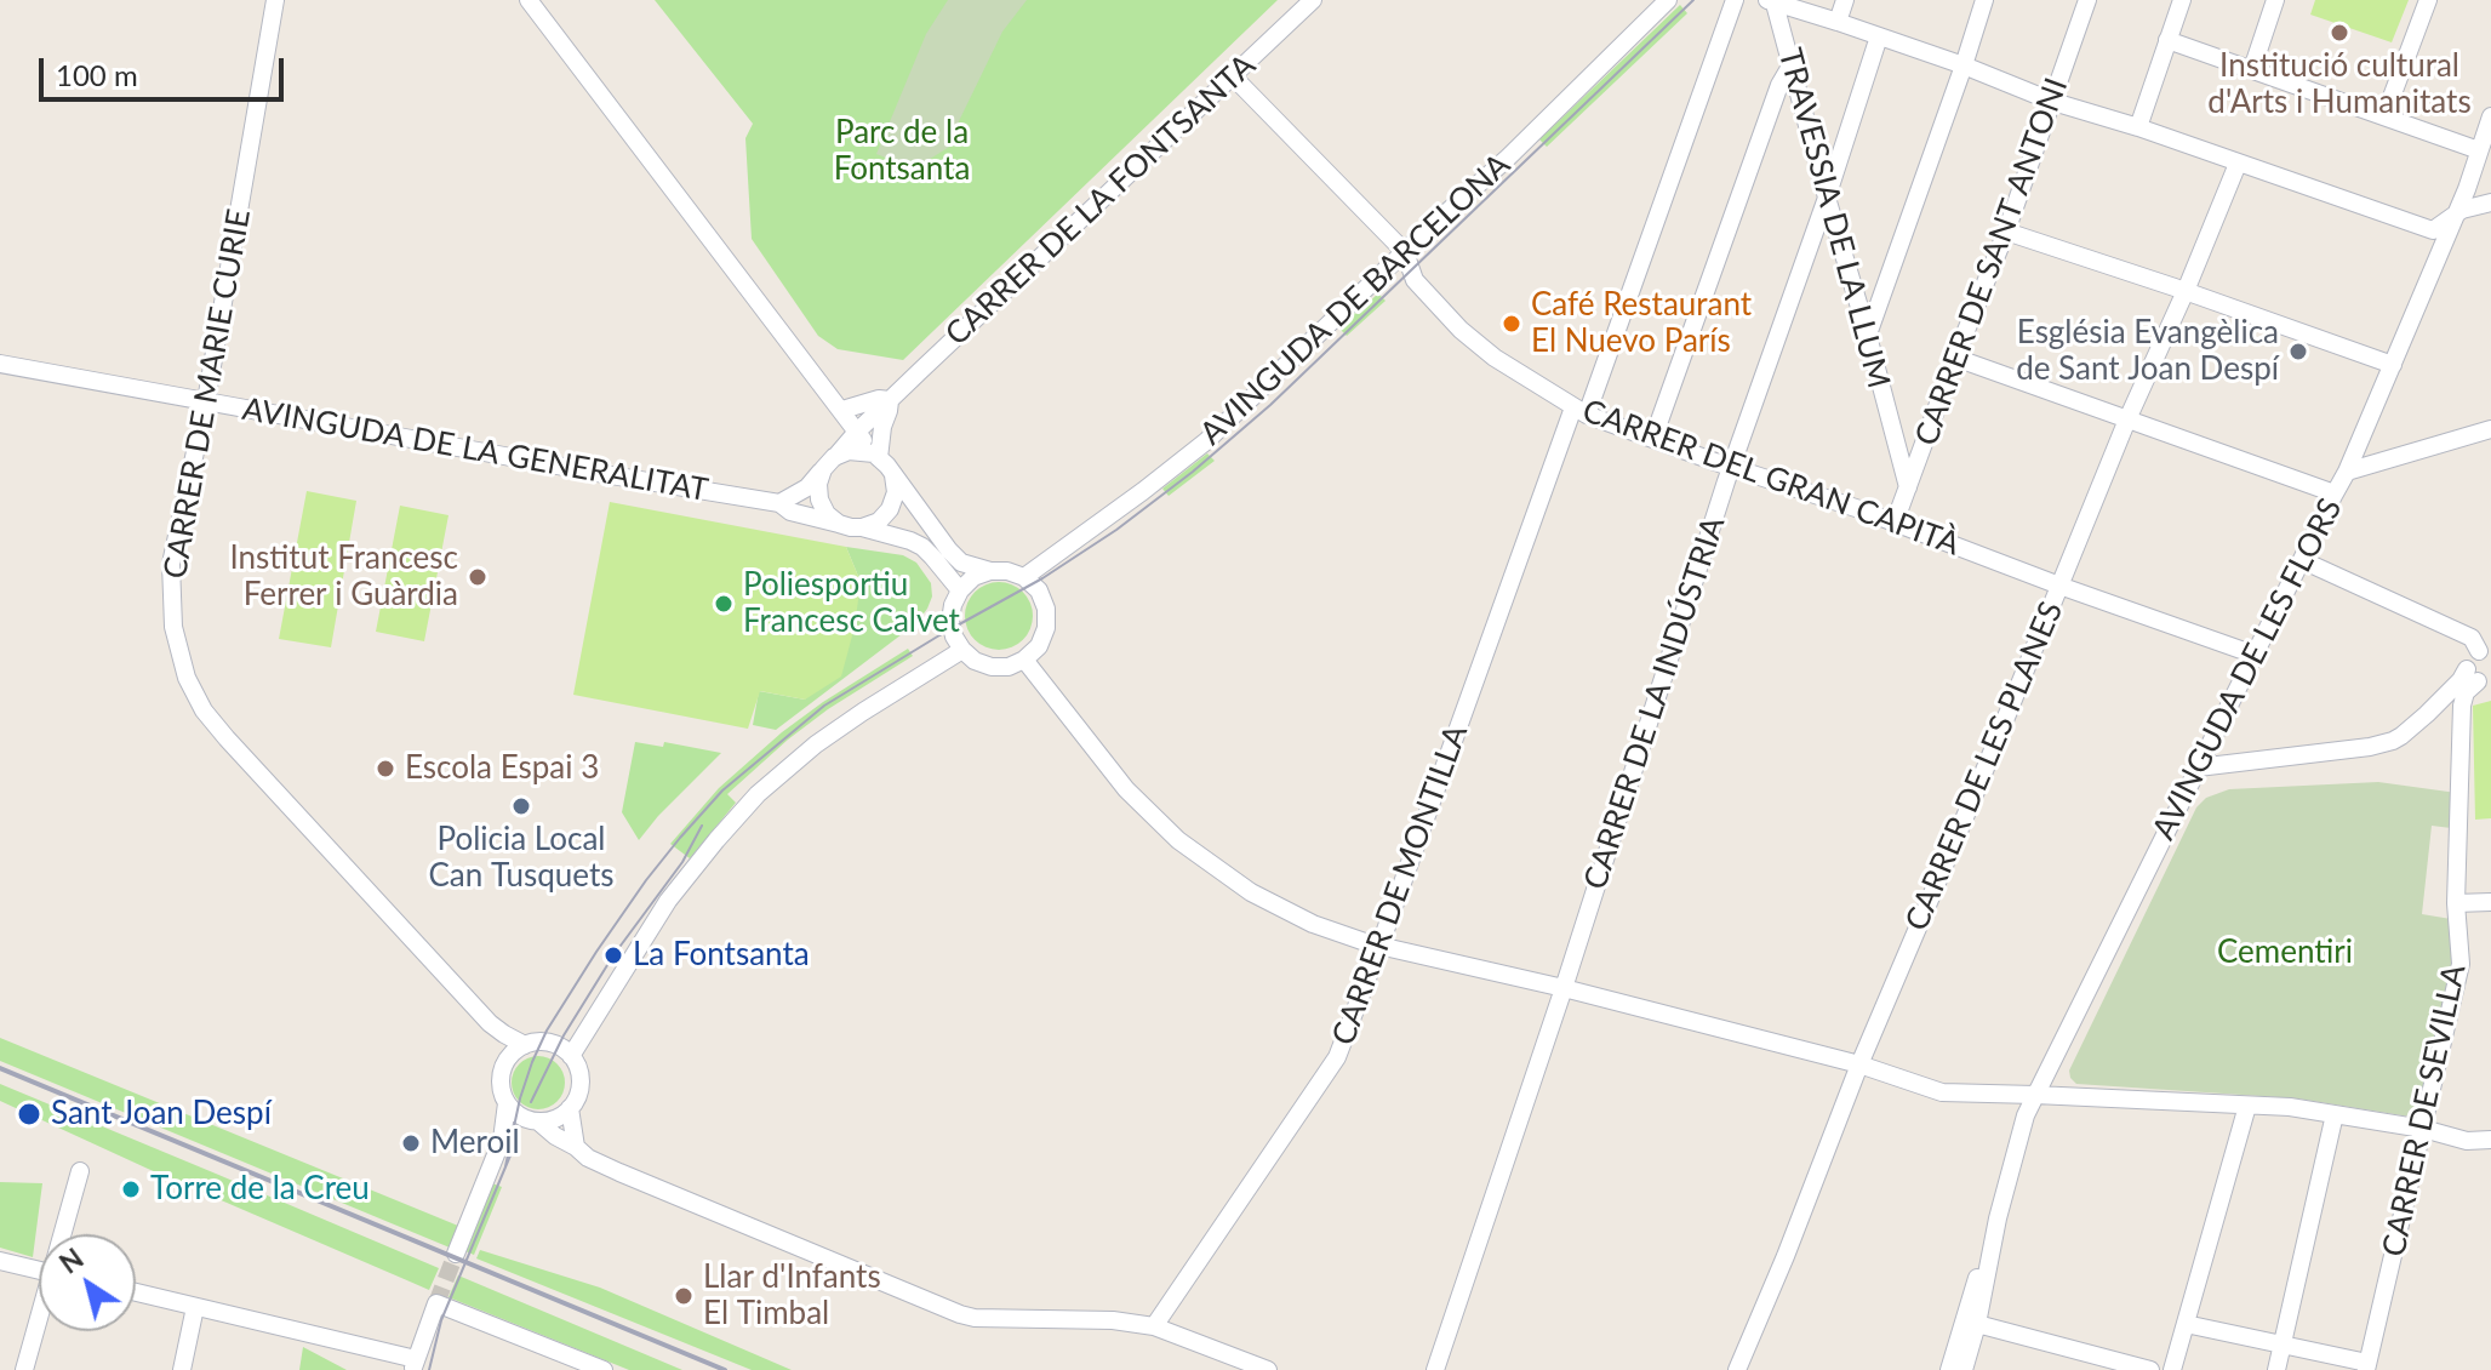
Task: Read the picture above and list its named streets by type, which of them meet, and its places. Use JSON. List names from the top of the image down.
{
  "streets": {
    "street": [
      "CARRER DE LA FONTSANTA",
      "TRAVESSIA DE LA LLUM",
      "CARRER DE SANT ANTONI",
      "AVINGUDA DE BARCELONA",
      "CARRER DE MARIE CURIE",
      "AVINGUDA DE LA GENERALITAT",
      "CARRER DEL GRAN CAPITÀ",
      "AVINGUDA DE LES FLORS",
      "CARRER DE LA INDÚSTRIA",
      "CARRER DE LES PLANES",
      "CARRER DE MONTILLA",
      "CARRER DE SEVILLA"
    ]
  },
  "crossings": [
    ["CARRER DE LA FONTSANTA", "AVINGUDA DE LA GENERALITAT"],
    ["CARRER DE LA FONTSANTA", "CARRER DEL GRAN CAPITÀ"],
    ["TRAVESSIA DE LA LLUM", "CARRER DE SANT ANTONI"],
    ["TRAVESSIA DE LA LLUM", "CARRER DE LA INDÚSTRIA"],
    ["CARRER DE SANT ANTONI", "CARRER DEL GRAN CAPITÀ"],
    ["AVINGUDA DE BARCELONA", "CARRER DEL GRAN CAPITÀ"],
    ["CARRER DE MARIE CURIE", "AVINGUDA DE LA GENERALITAT"],
    ["CARRER DEL GRAN CAPITÀ", "AVINGUDA DE LES FLORS"],
    ["CARRER DEL GRAN CAPITÀ", "CARRER DE LA INDÚSTRIA"],
    ["CARRER DEL GRAN CAPITÀ", "CARRER DE LES PLANES"],
    ["CARRER DEL GRAN CAPITÀ", "CARRER DE MONTILLA"]
  ],
  "parks": ["Parc de la Fontsanta", "Cementiri"],
  "places": [
    "Institució cultural d'Arts i Humanitats",
    "Café Restaurant El Nuevo París",
    "Església Evangèlica de Sant Joan Despí",
    "Institut Francesc Ferrer i Guàrdia",
    "Poliesportiu Francesc Calvet",
    "Escola Espai 3",
    "Policia Local Can Tusquets",
    "La Fontsanta",
    "Sant Joan Despí",
    "Meroil",
    "Torre de la Creu",
    "Llar d'Infants El Timbal"
  ],
  "scale_bar": "100 m",
  "north": "top left"
}
